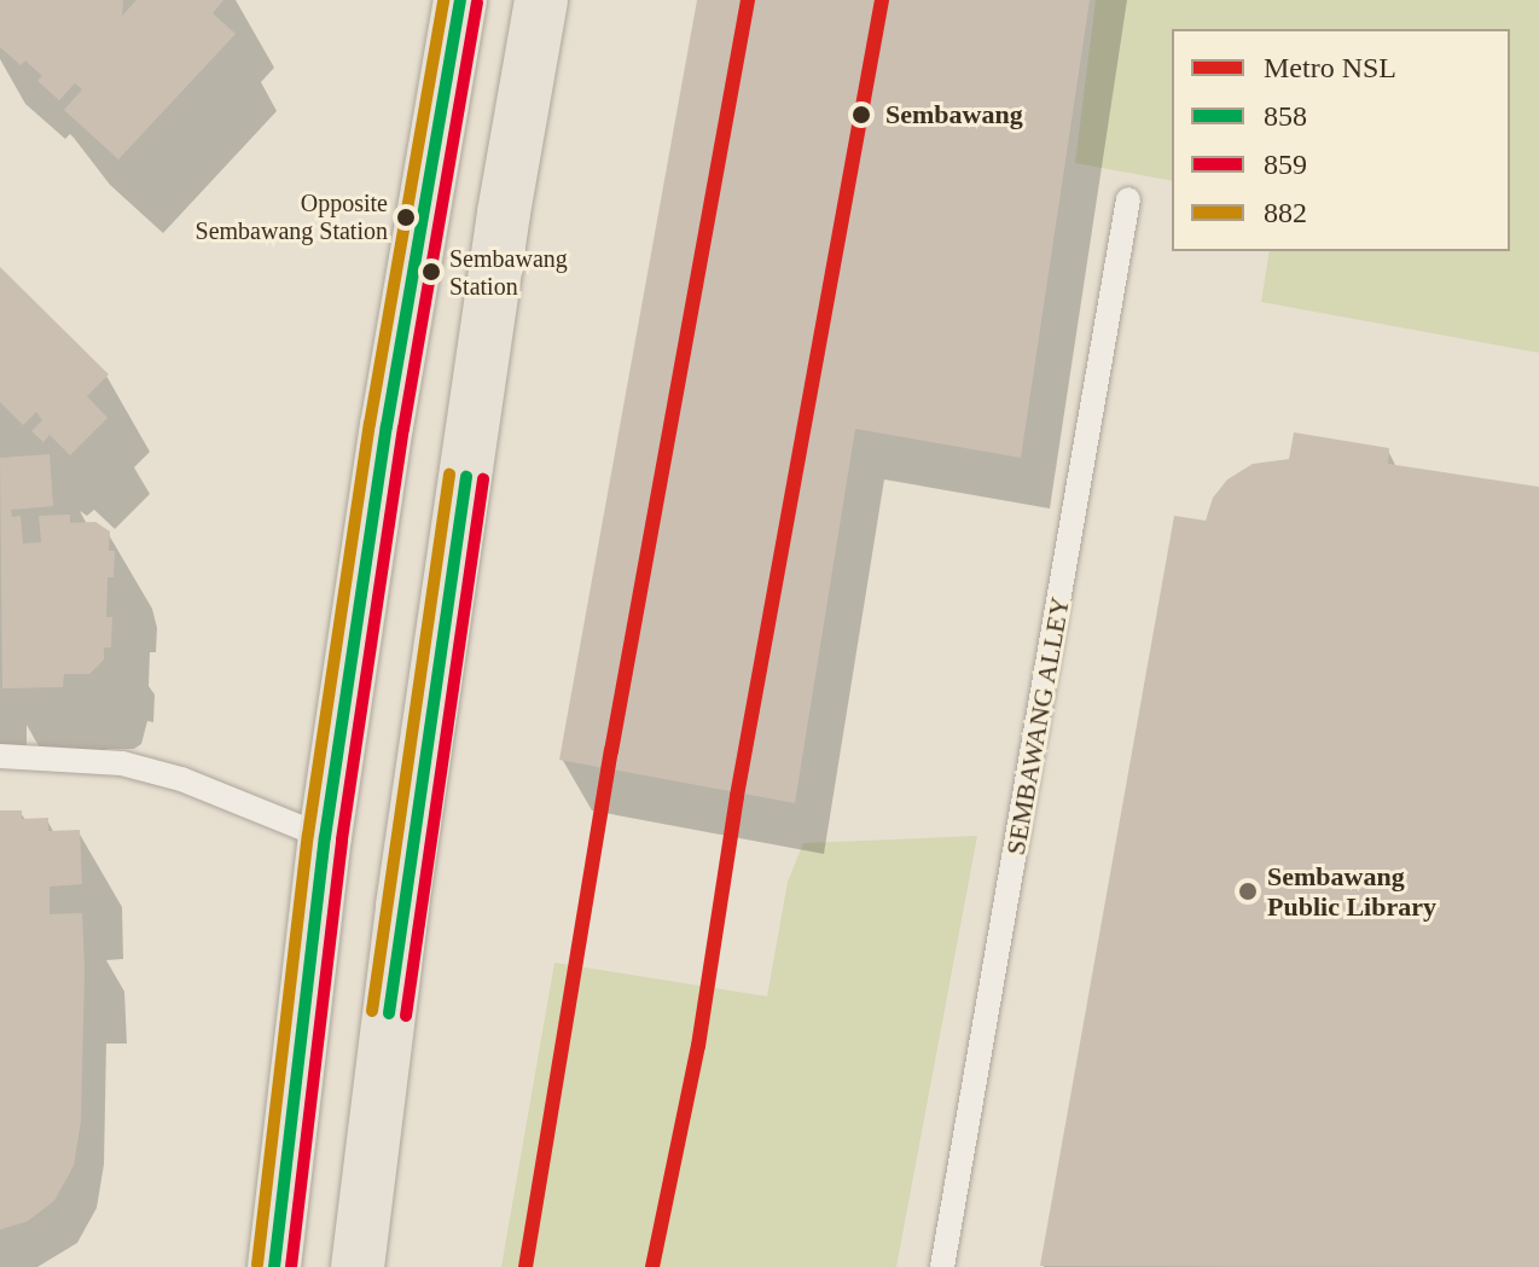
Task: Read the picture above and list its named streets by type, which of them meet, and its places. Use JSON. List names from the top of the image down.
{
  "streets": {
    "lane": ["SEMBAWANG ALLEY"]
  },
  "places": [
    "Sembawang",
    "Opposite Sembawang Station",
    "Sembawang Station",
    "Sembawang Public Library"
  ],
  "lines": [
    "metro line NSL",
    "transit line 858",
    "transit line 882",
    "transit line 859"
  ],
  "legend": [
    "Metro NSL",
    "858",
    "859",
    "882"
  ]
}
